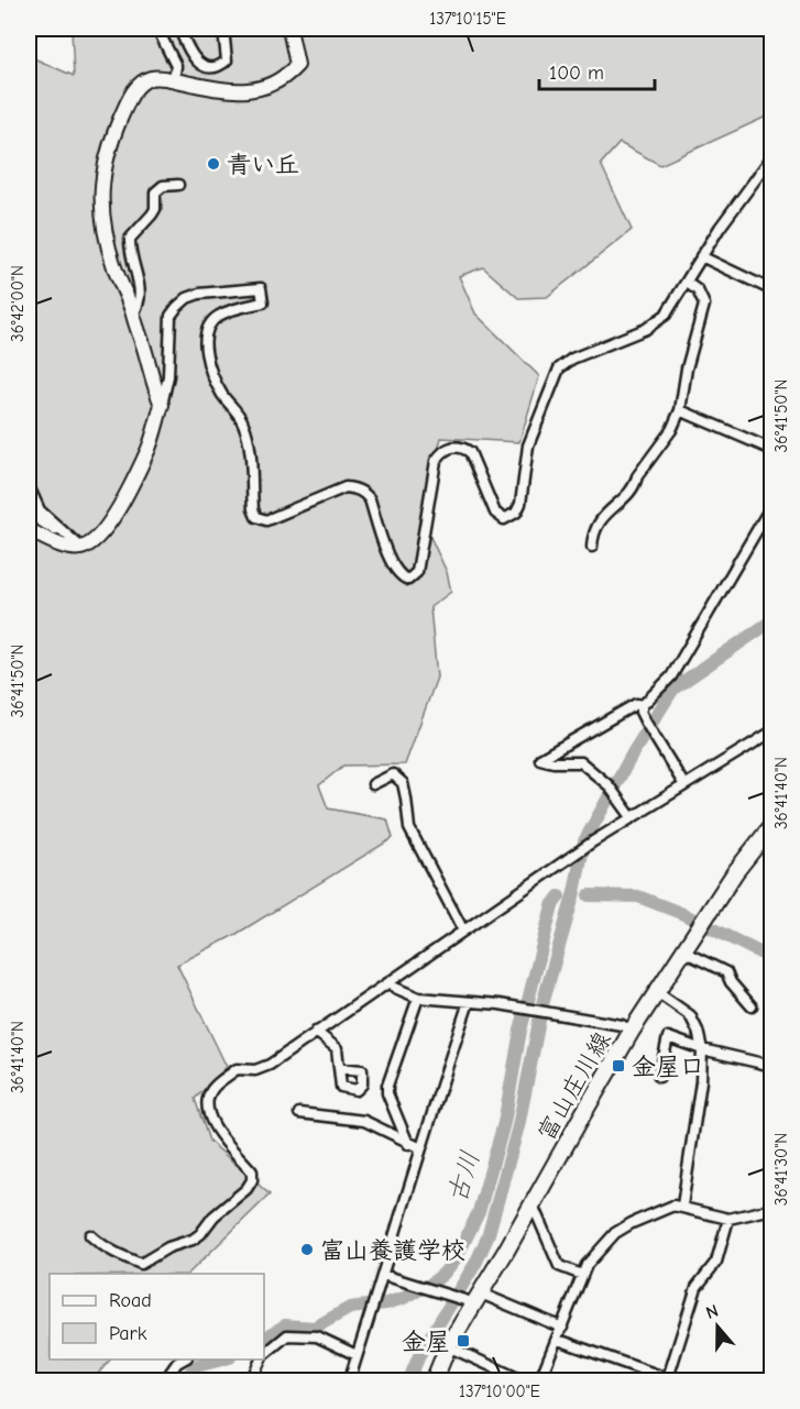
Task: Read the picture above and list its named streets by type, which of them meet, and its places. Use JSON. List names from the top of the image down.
{
  "streets": {
    "main road": ["富山庄川線"]
  },
  "water": ["古川"],
  "places": {
    "other": ["青い丘", "富山養護学校"],
    "transit": ["金屋口", "金屋"]
  },
  "legend": ["Road", "Park"],
  "scale_bar": "100 m",
  "north": "top",
  "coordinates": [
    "137°10'15\"E",
    "36°42'00\"N",
    "36°41'50\"N",
    "36°41'40\"N",
    "36°41'30\"N",
    "137°10'00\"E"
  ]
}
